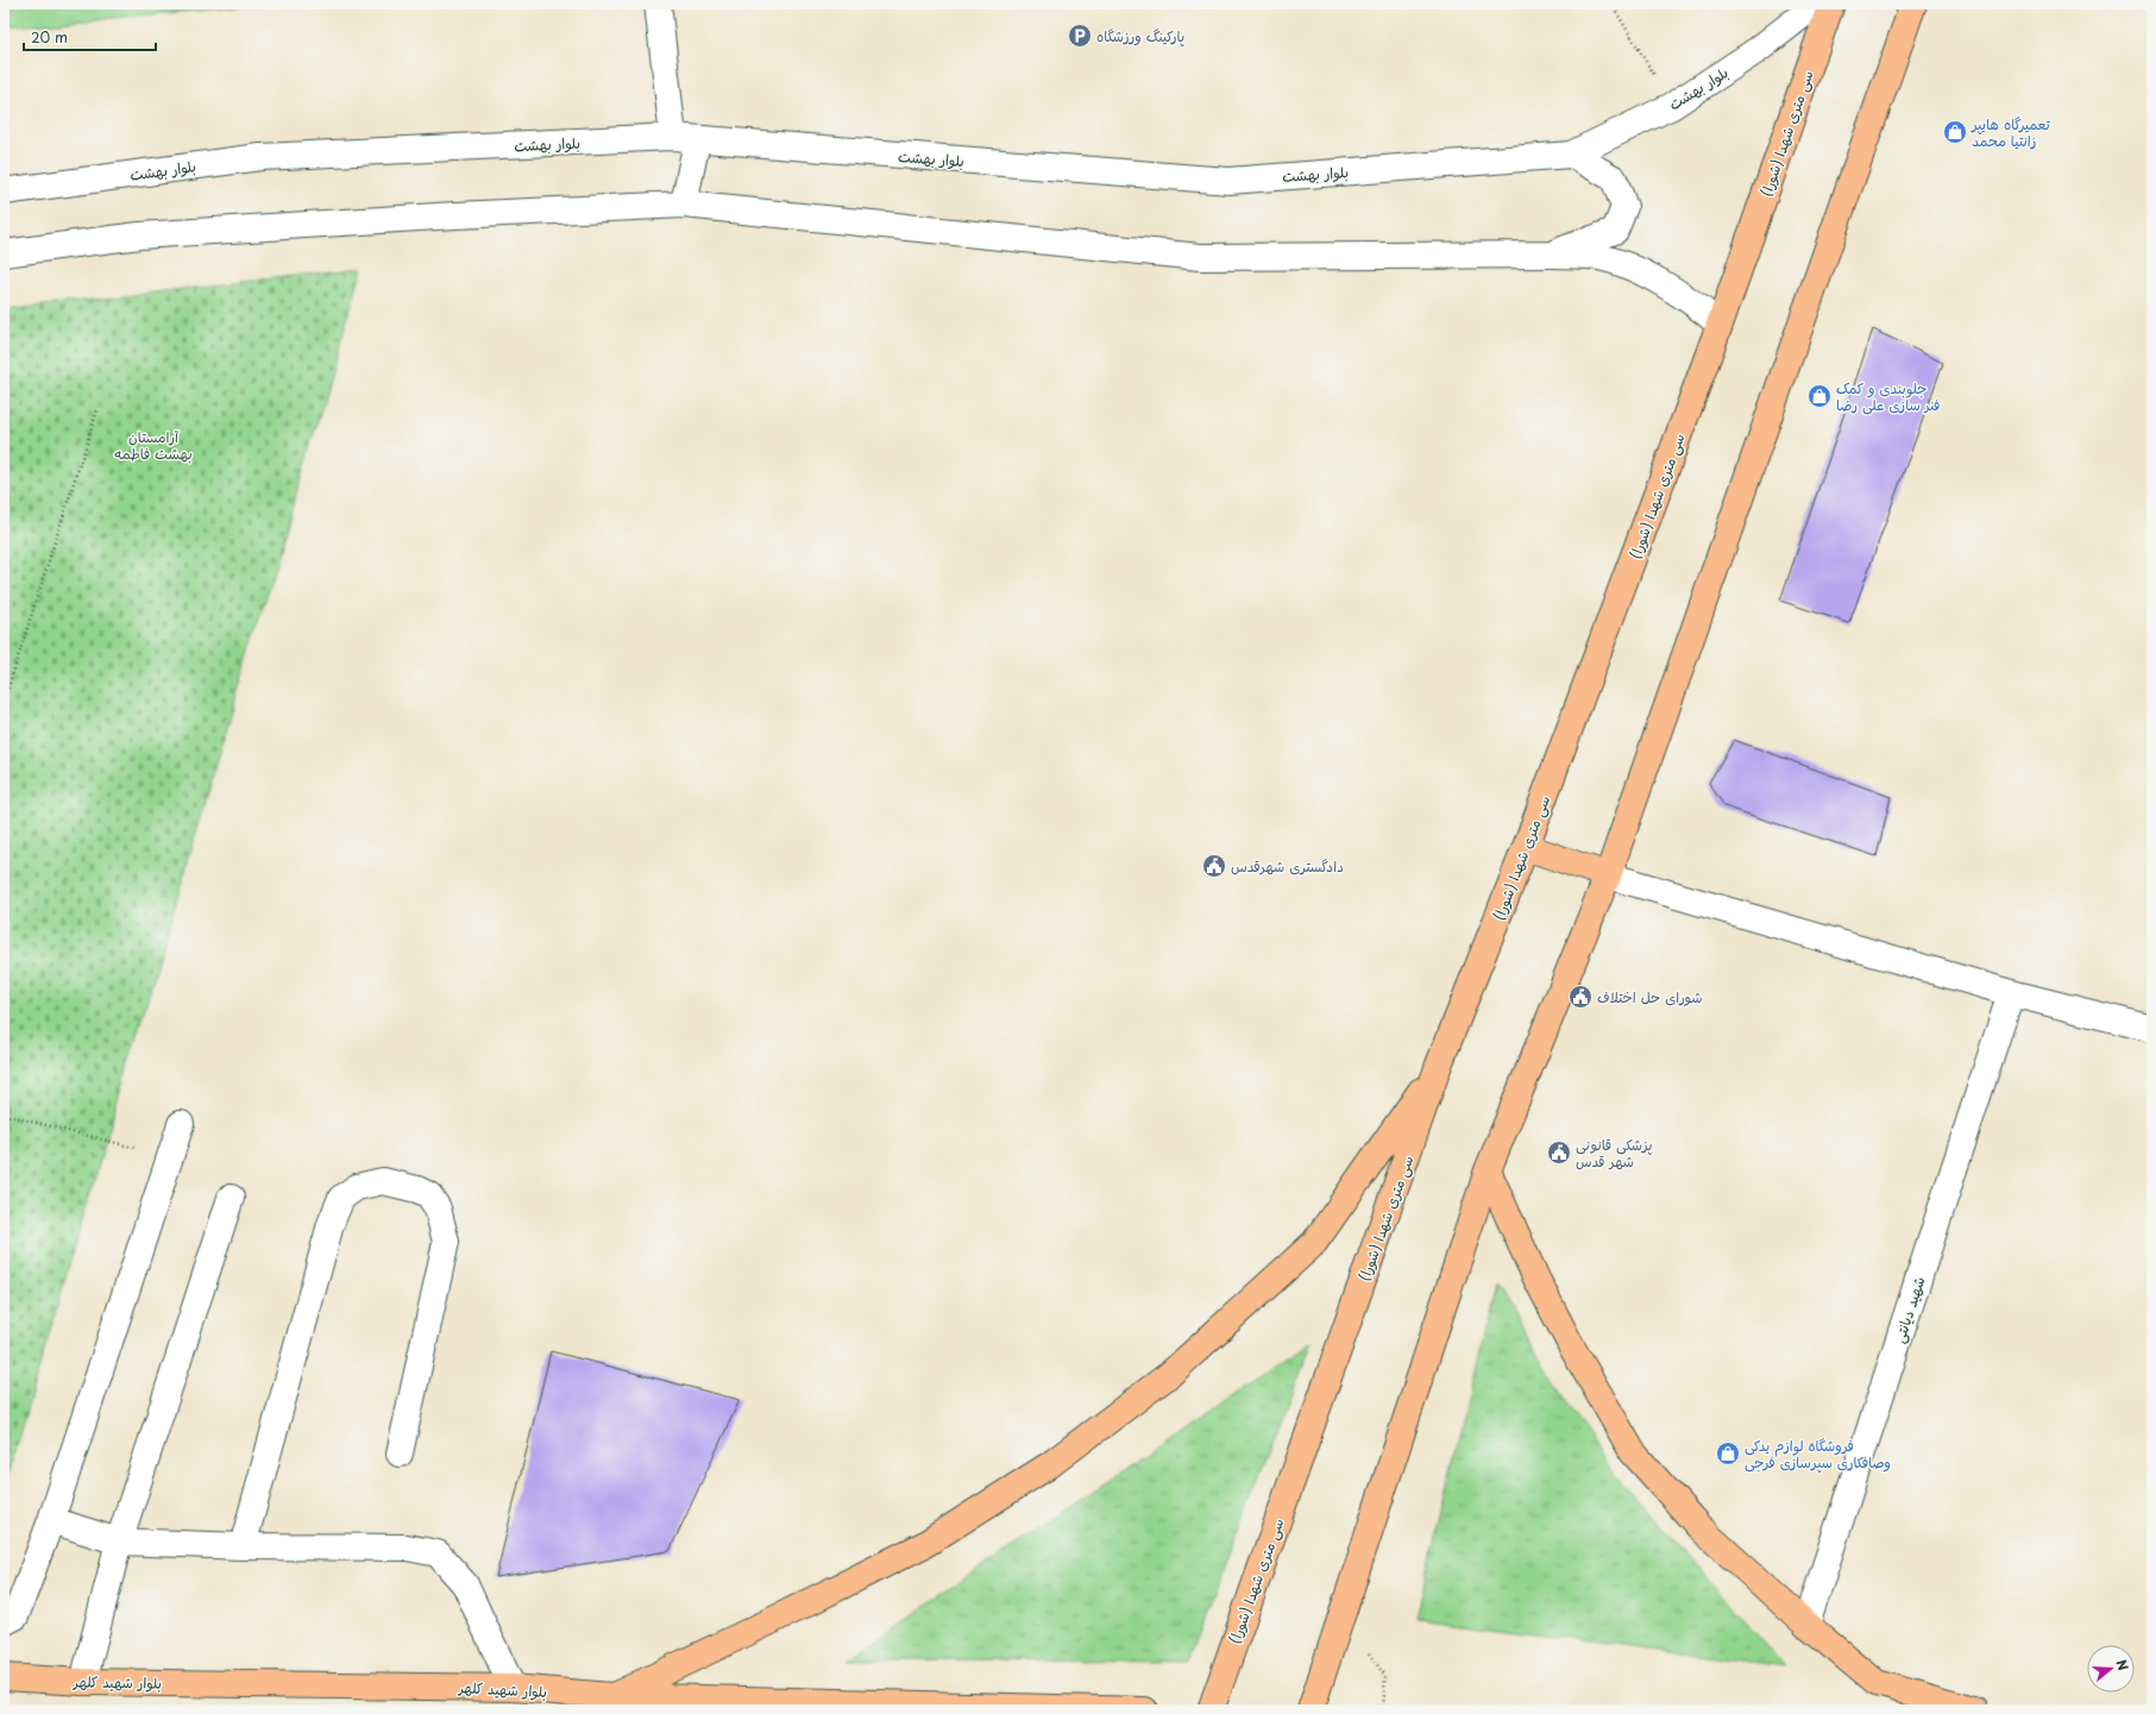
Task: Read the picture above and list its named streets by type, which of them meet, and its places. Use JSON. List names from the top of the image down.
{
  "streets": {
    "main road": ["سی متری شهدا (شورا)", "بلوار شهید کلهر"],
    "street": ["بلوار بهشت", "شهید دیانتی"]
  },
  "parks": ["آرامستان بهشت فاطمه"],
  "places": {
    "parking": ["پارکینگ ورزشگاه"],
    "shop": ["تعمیرگاه هایپر زانتیا محمد", "جلوبندی و کمک فنر سازی علی رضا", "فروشگاه لوازم یدکی وصافکاری سپرسازی فرجی"],
    "public building": ["دادگستری شهرقدس", "شورای حل اختلاف", "پزشکی قانونی شهر قدس"]
  },
  "scale_bar": "20 m",
  "north": "right"
}
